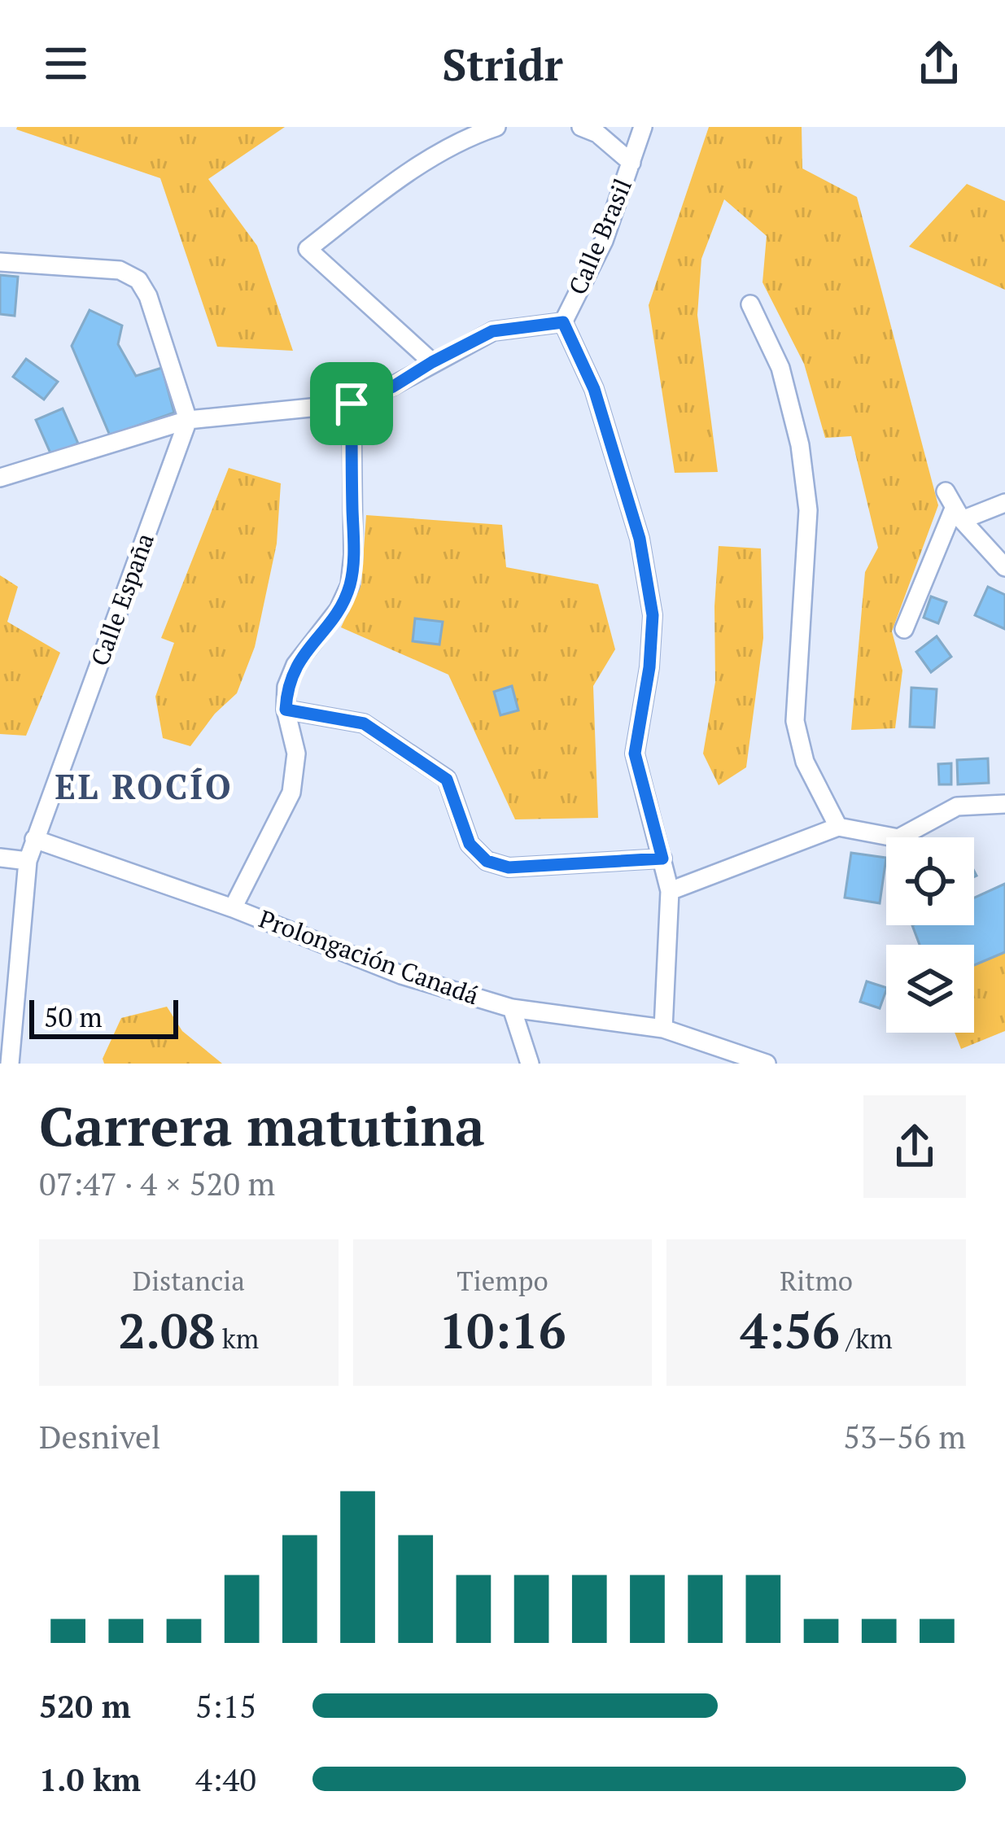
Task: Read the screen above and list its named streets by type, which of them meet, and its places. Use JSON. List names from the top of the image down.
{
  "streets": {
    "street": ["Calle Brasil", "Calle España", "Prolongación Canadá"]
  },
  "crossings": [
    ["Calle Brasil", "Prolongación Canadá"],
    ["Calle España", "Prolongación Canadá"]
  ],
  "districts": ["EL ROCÍO"],
  "scale_bar": "50 m",
  "page": {
    "header": "Stridr",
    "scale": "50 m",
    "heading": ["Carrera matutina", "07:47 · 4 × 520 m"],
    "stats": [
      ["Distancia", "2.08 km"],
      ["Tiempo", "10:16"],
      ["Ritmo", "4:56 /km"]
    ],
    "chart": ["Desnivel", "53–56 m"],
    "list": [
      {
        "name": "520 m",
        "note": "5:15"
      },
      {
        "name": "1.0 km",
        "note": "4:40"
      }
    ]
  }
}
